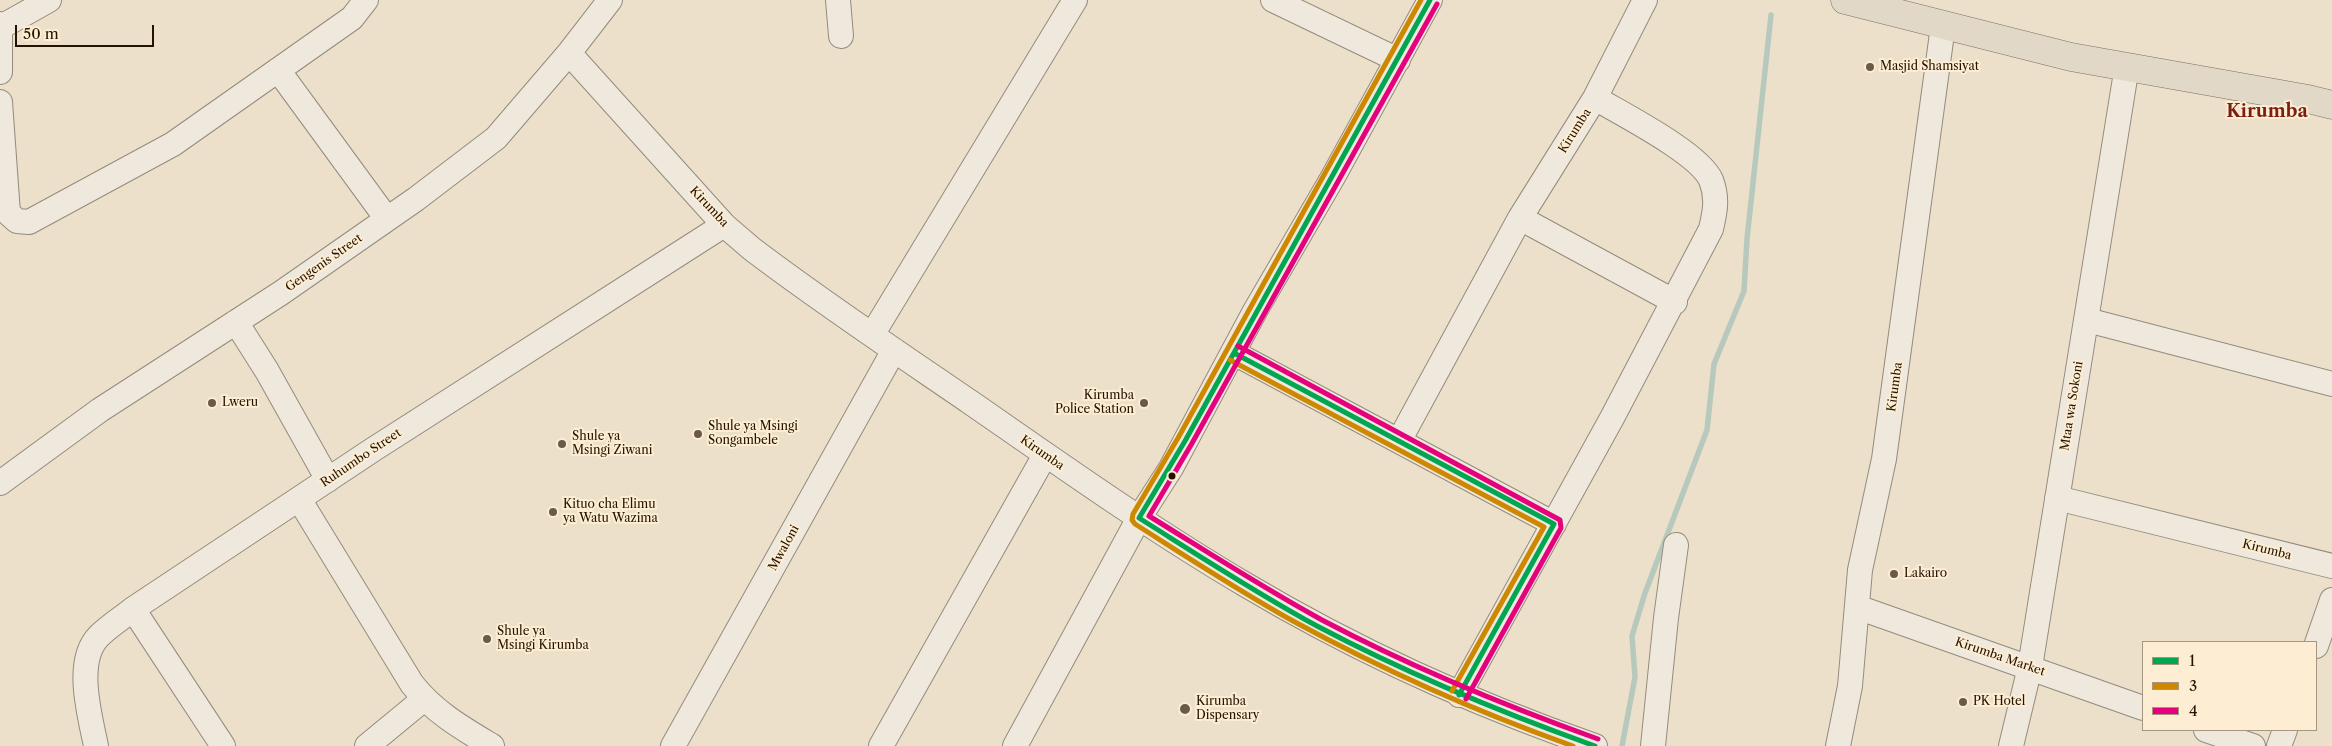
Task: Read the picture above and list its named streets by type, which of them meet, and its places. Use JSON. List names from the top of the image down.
{
  "streets": {
    "street": [
      "Kirumba",
      "Gengenis Street",
      "Mtaa wa Sokoni",
      "Ruhumbo Street",
      "Mwaloni",
      "Kirumba Market"
    ]
  },
  "crossings": [
    ["Kirumba", "Gengenis Street"],
    ["Kirumba", "Mtaa wa Sokoni"],
    ["Kirumba", "Ruhumbo Street"],
    ["Kirumba", "Mwaloni"],
    ["Kirumba", "Kirumba Market"],
    ["Mtaa wa Sokoni", "Kirumba Market"]
  ],
  "districts": ["Kirumba"],
  "places": [
    "Masjid Shamsiyat",
    "Lweru",
    "Kirumba Police Station",
    "Shule ya Msingi Songambele",
    "Shule ya Msingi Ziwani",
    "Kituo cha Elimu ya Watu Wazima",
    "Lakairo",
    "Shule ya Msingi Kirumba",
    "PK Hotel",
    "Kirumba Dispensary"
  ],
  "lines": ["transit line 1", "transit line 3", "transit line 4"],
  "legend": ["1", "3", "4"],
  "scale_bar": "50 m"
}
